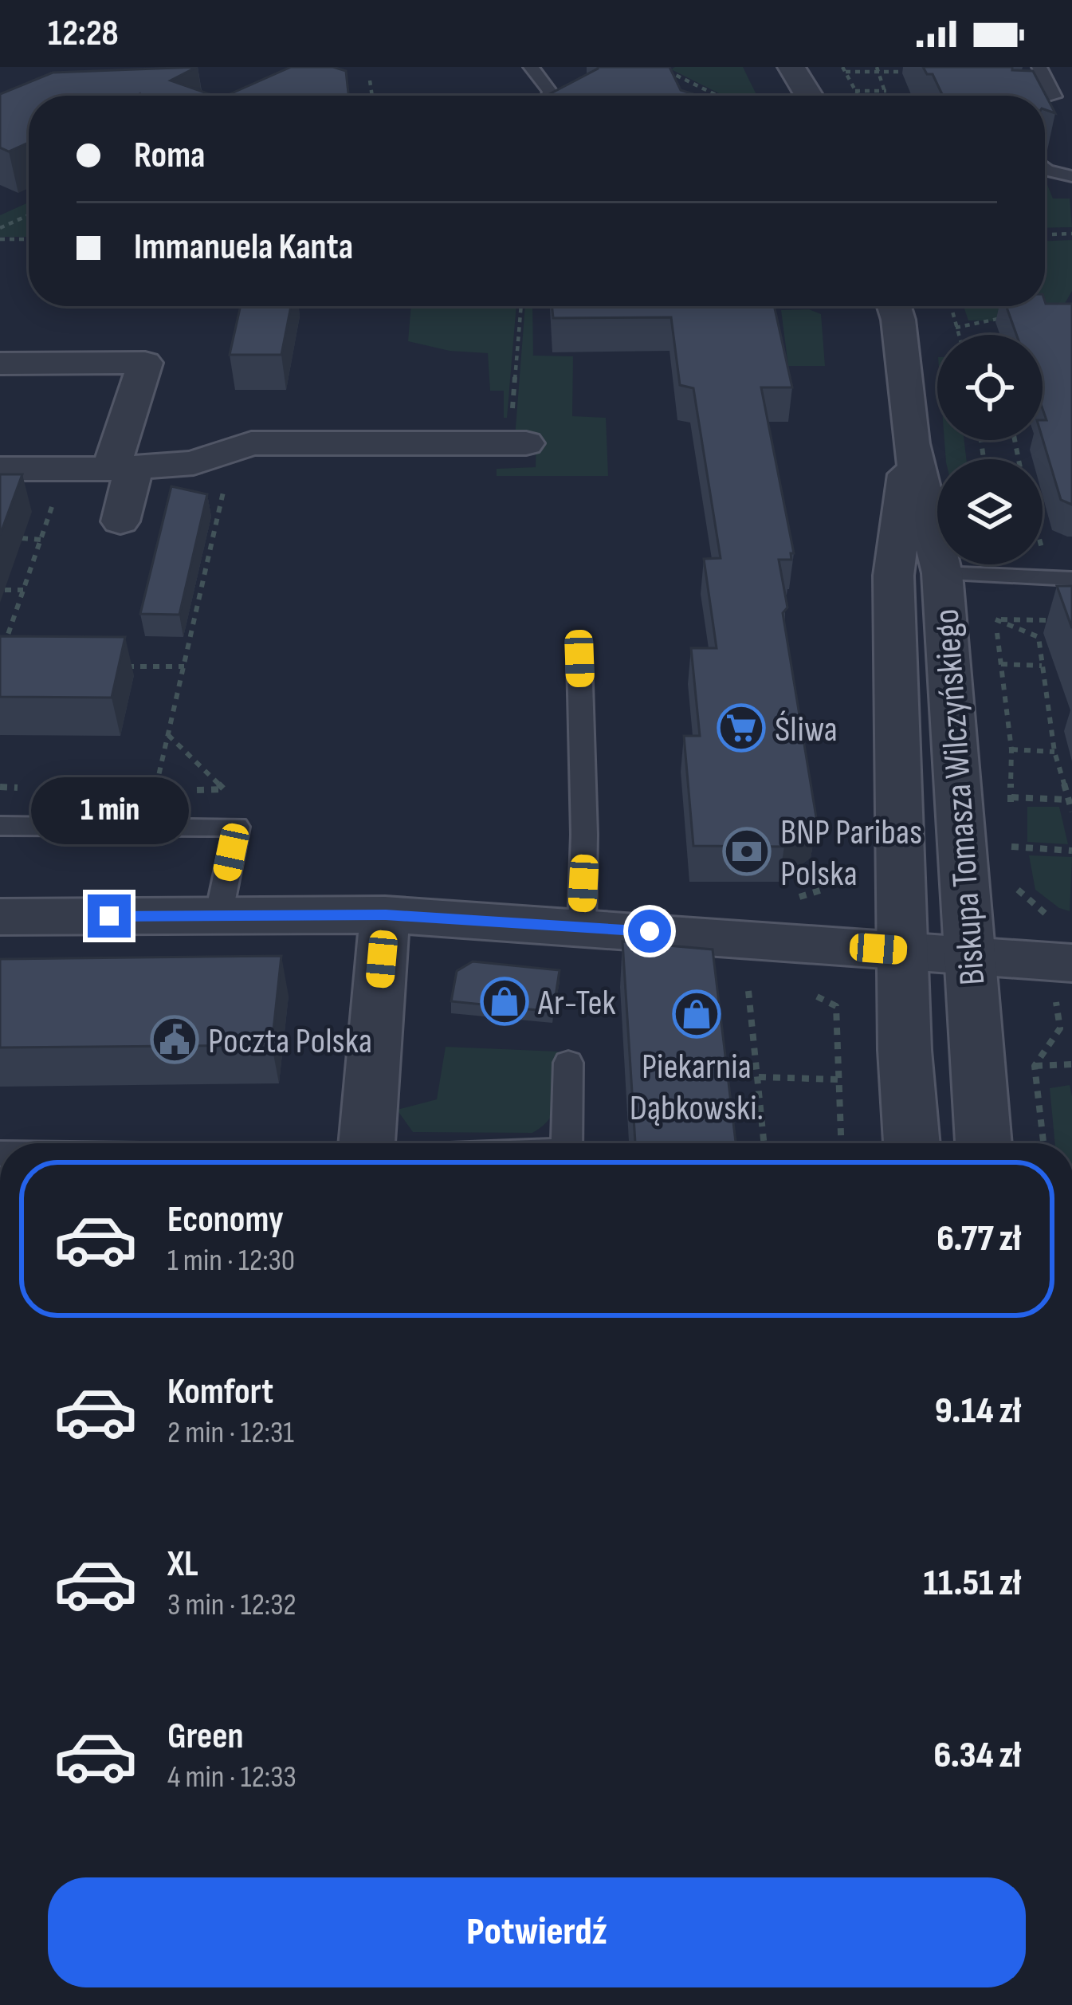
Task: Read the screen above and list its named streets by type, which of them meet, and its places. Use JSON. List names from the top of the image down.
{
  "streets": {
    "street": ["Biskupa Tomasza Wilczyńskiego"]
  },
  "places": {
    "supermarket": ["Śliwa"],
    "bank": ["BNP Paribas Polska"],
    "shop": ["Ar-Tek", "Piekarnia Dąbkowski."],
    "public building": ["Poczta Polska"]
  },
  "page": {
    "status": "12:28",
    "banner": ["Roma", "Immanuela Kanta"],
    "bubble": "1 min",
    "list": [
      {
        "name": "Economy",
        "note": "1 min · 12:30",
        "value": "6.77 zł"
      },
      {
        "name": "Komfort",
        "note": "2 min · 12:31",
        "value": "9.14 zł"
      },
      {
        "name": "XL",
        "note": "3 min · 12:32",
        "value": "11.51 zł"
      },
      {
        "name": "Green",
        "note": "4 min · 12:33",
        "value": "6.34 zł"
      }
    ],
    "buttons": "Potwierdź"
  }
}
